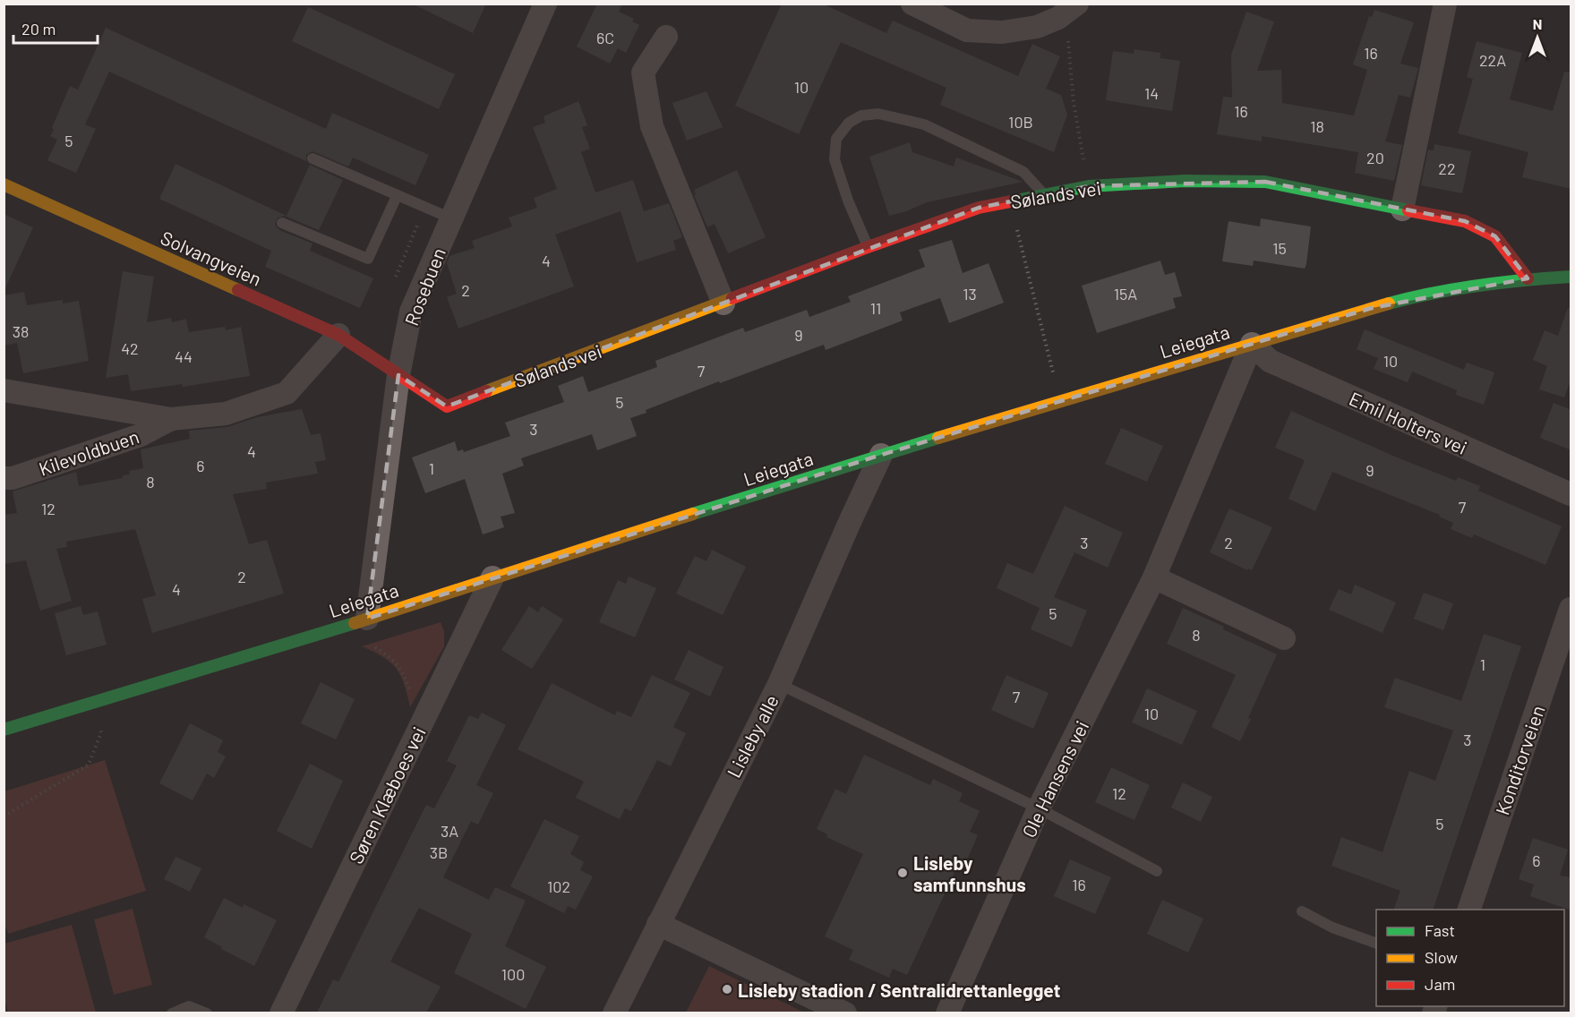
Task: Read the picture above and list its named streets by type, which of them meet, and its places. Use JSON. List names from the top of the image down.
{
  "streets": {
    "street": [
      "Sølands vei",
      "Solvangveien",
      "Rosebuen",
      "Leiegata",
      "Emil Holters vei",
      "Kilevoldbuen",
      "Lisleby alle",
      "Konditorveien",
      "Ole Hansens vei",
      "Søren Klæboes vei"
    ]
  },
  "crossings": [
    ["Sølands vei", "Solvangveien"],
    ["Sølands vei", "Rosebuen"],
    ["Sølands vei", "Leiegata"],
    ["Solvangveien", "Rosebuen"],
    ["Solvangveien", "Kilevoldbuen"],
    ["Rosebuen", "Leiegata"],
    ["Leiegata", "Emil Holters vei"],
    ["Leiegata", "Lisleby alle"],
    ["Leiegata", "Ole Hansens vei"],
    ["Leiegata", "Søren Klæboes vei"],
    ["Emil Holters vei", "Ole Hansens vei"]
  ],
  "places": ["Lisleby samfunnshus", "Lisleby stadion / Sentralidrettanlegget"],
  "house_numbers": [
    "6C",
    "16",
    "22A",
    "10",
    "14",
    "16",
    "10B",
    "18",
    "5",
    "20",
    "22",
    "15",
    "4",
    "2",
    "13",
    "15A",
    "11",
    "38",
    "9",
    "42",
    "44",
    "10",
    "7",
    "5",
    "3",
    "4",
    "6",
    "1",
    "9",
    "8",
    "7",
    "12",
    "3",
    "2",
    "2",
    "4",
    "5",
    "8",
    "1",
    "7",
    "10",
    "3",
    "12",
    "5",
    "3A",
    "3B",
    "6",
    "16",
    "102",
    "100"
  ],
  "legend": ["Fast", "Slow", "Jam"],
  "scale_bar": "20 m",
  "north": "top"
}
